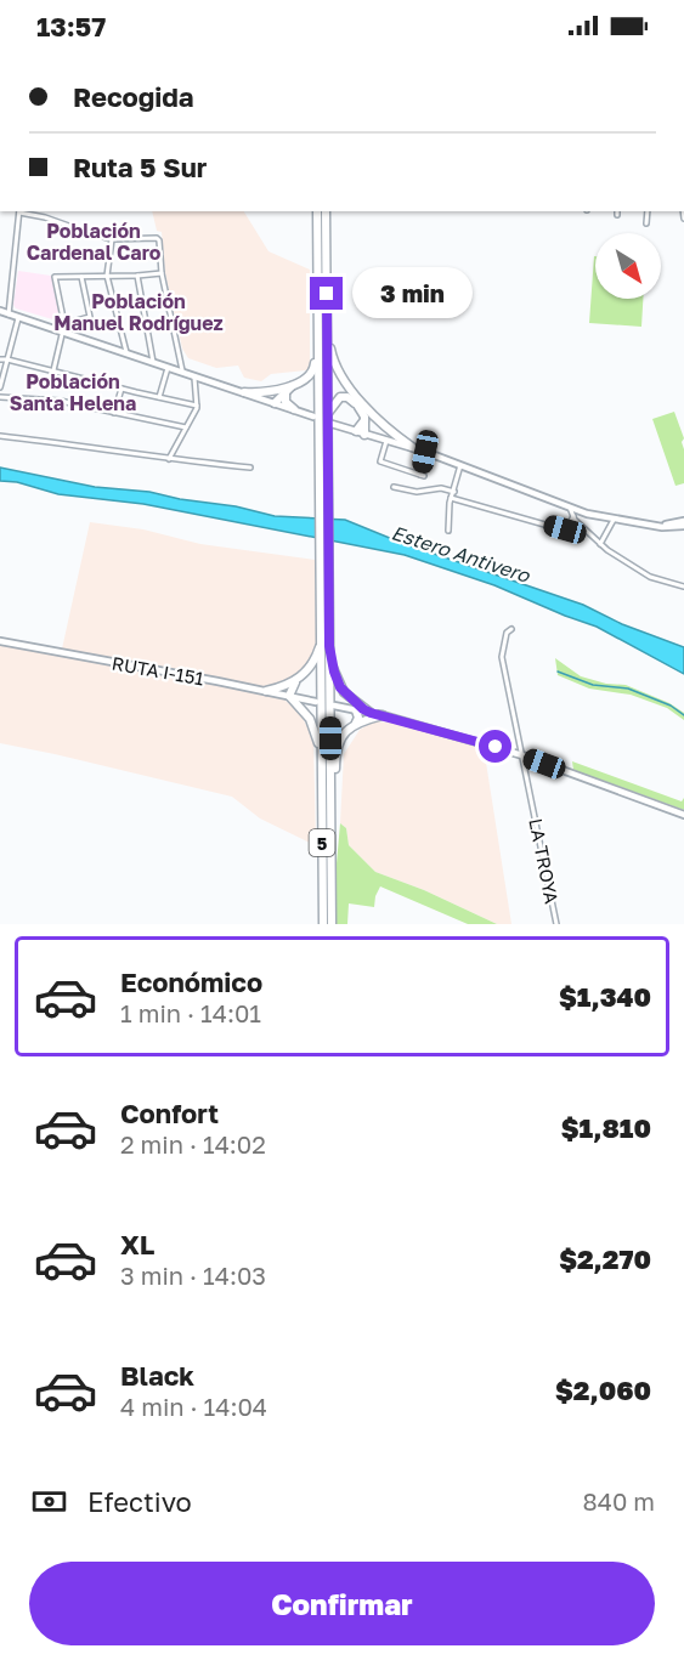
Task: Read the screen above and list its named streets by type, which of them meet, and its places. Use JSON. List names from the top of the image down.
{
  "streets": {
    "highway": ["5"],
    "street": ["RUTA I-151", "LA TROYA"]
  },
  "districts": ["Población Cardenal Caro", "Población Manuel Rodríguez", "Población Santa Helena"],
  "water": ["Estero Antivero"],
  "north": "bottom right",
  "page": {
    "status": "13:57",
    "banner": ["Recogida", "Ruta 5 Sur"],
    "bubble": "3 min",
    "list": [
      {
        "name": "Económico",
        "note": "1 min · 14:01",
        "value": "$1,340"
      },
      {
        "name": "Confort",
        "note": "2 min · 14:02",
        "value": "$1,810"
      },
      {
        "name": "XL",
        "note": "3 min · 14:03",
        "value": "$2,270"
      },
      {
        "name": "Black",
        "note": "4 min · 14:04",
        "value": "$2,060"
      }
    ],
    "pay": ["Efectivo", "840 m"],
    "buttons": "Confirmar"
  }
}
